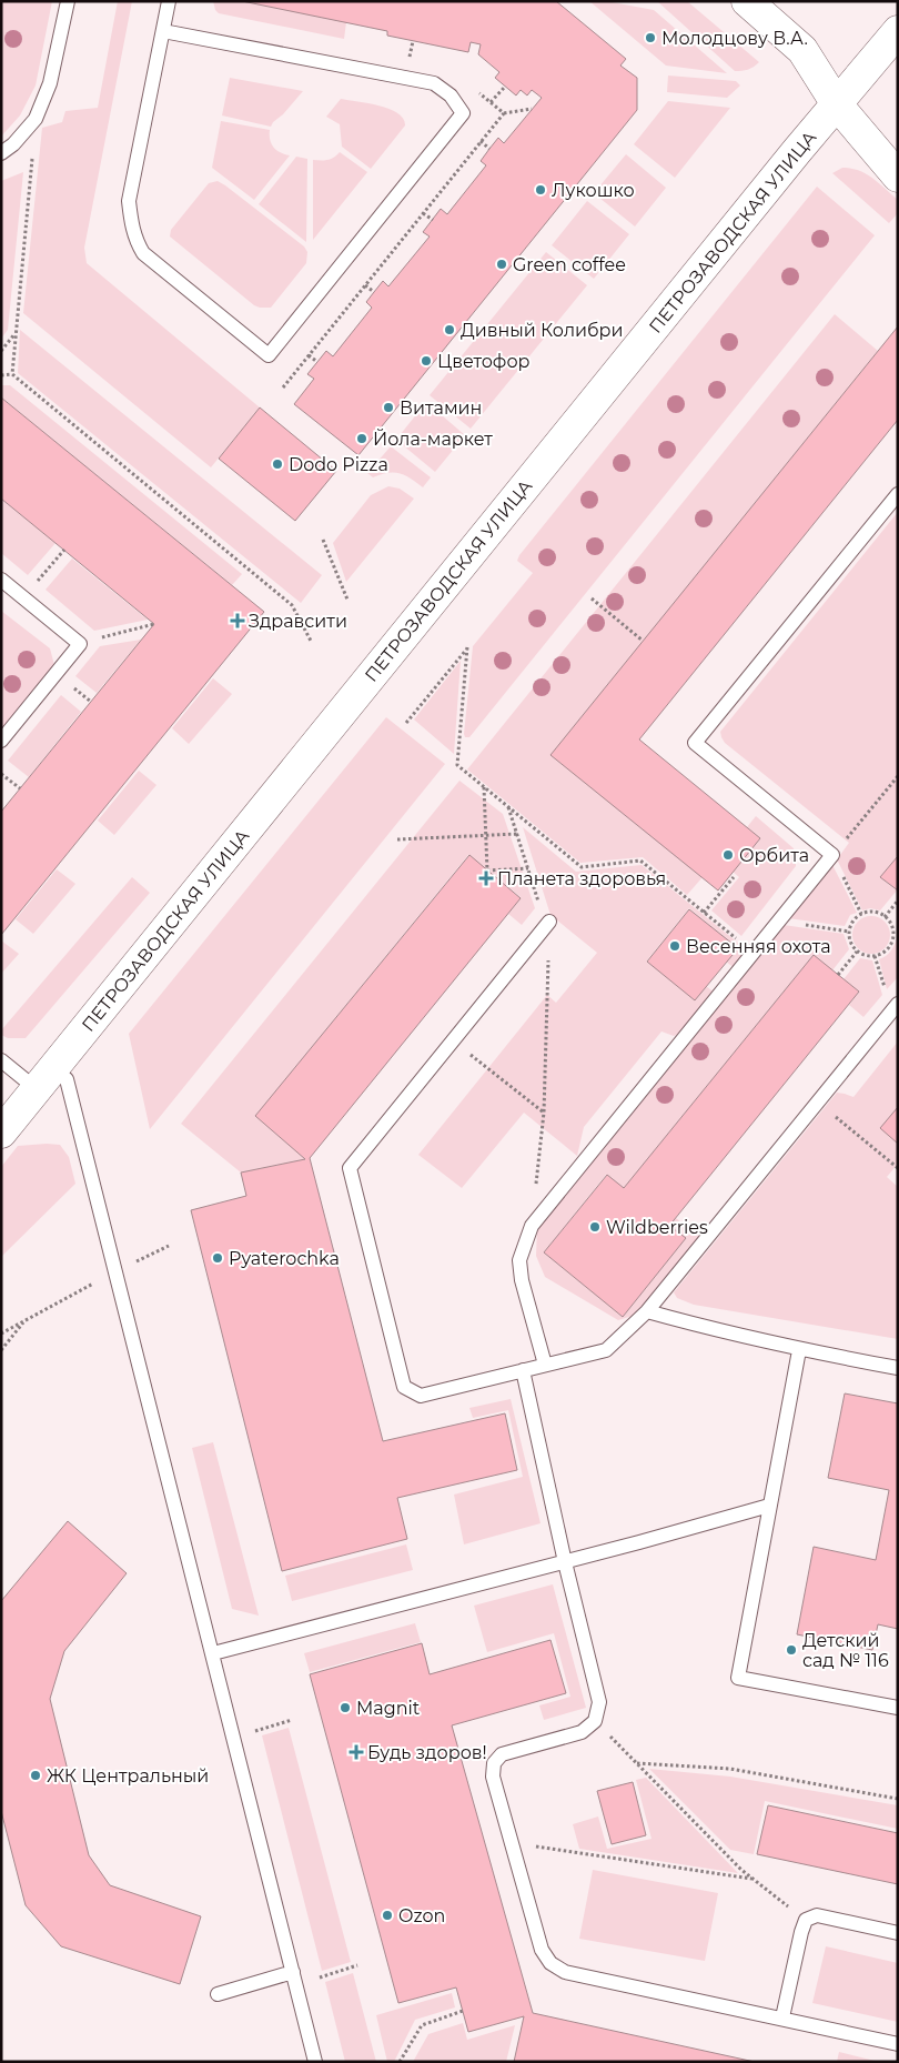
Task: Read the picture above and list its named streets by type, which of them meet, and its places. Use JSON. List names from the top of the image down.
{
  "streets": {
    "street": ["ПЕТРОЗАВОДСКАЯ УЛИЦА"]
  },
  "places": {
    "other": [
      "Молодцову В.А.",
      "Лукошко",
      "Green coffee",
      "Дивный Колибри",
      "Цветофор",
      "Витамин",
      "Йола-маркет",
      "Dodo Pizza",
      "Орбита",
      "Весенняя охота",
      "Wildberries",
      "Pyaterochka",
      "Детский сад № 116",
      "Magnit",
      "ЖК Центральный",
      "Ozon"
    ],
    "health": ["Здравсити", "Планета здоровья", "Будь здоров!"]
  }
}
